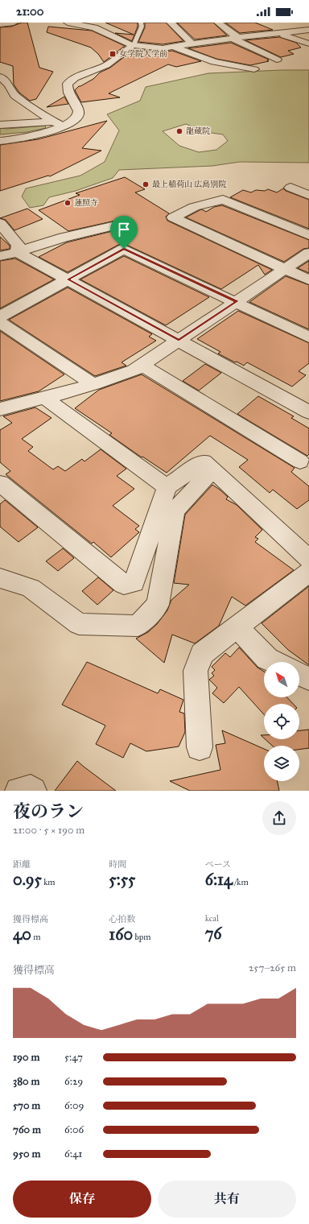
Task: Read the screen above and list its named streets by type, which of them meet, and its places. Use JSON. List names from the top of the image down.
{
  "places": {
    "transit": ["女学院大学前"],
    "other": ["龍蔵院", "最上稲荷山 広島別院", "蓮照寺"]
  },
  "north": "top left",
  "page": {
    "status": "21:00",
    "heading": ["夜のラン", "21:00 · 5 × 190 m"],
    "stats": [
      ["距離", "0.95 km"],
      ["時間", "5:55"],
      ["ペース", "6:14 /km"],
      ["獲得標高", "40 m"],
      ["心拍数", "160 bpm"],
      ["kcal", "76"]
    ],
    "chart": ["獲得標高", "257–265 m"],
    "list": [
      {
        "name": "190 m",
        "note": "5:47"
      },
      {
        "name": "380 m",
        "note": "6:29"
      },
      {
        "name": "570 m",
        "note": "6:09"
      },
      {
        "name": "760 m",
        "note": "6:06"
      },
      {
        "name": "950 m",
        "note": "6:41"
      }
    ],
    "buttons": ["保存", "共有"]
  }
}
